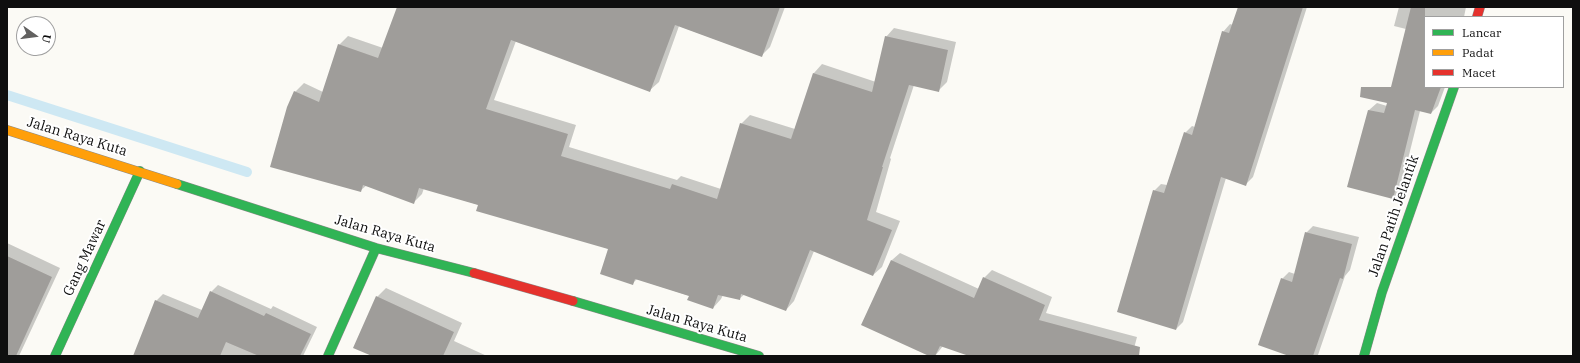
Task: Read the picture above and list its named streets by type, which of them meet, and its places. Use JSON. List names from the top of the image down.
{
  "streets": {
    "main road": ["Jalan Raya Kuta", "Jalan Patih Jelantik", "Gang Mawar"]
  },
  "crossings": [
    ["Jalan Raya Kuta", "Gang Mawar"]
  ],
  "legend": ["Lancar", "Padat", "Macet"],
  "north": "right"
}
